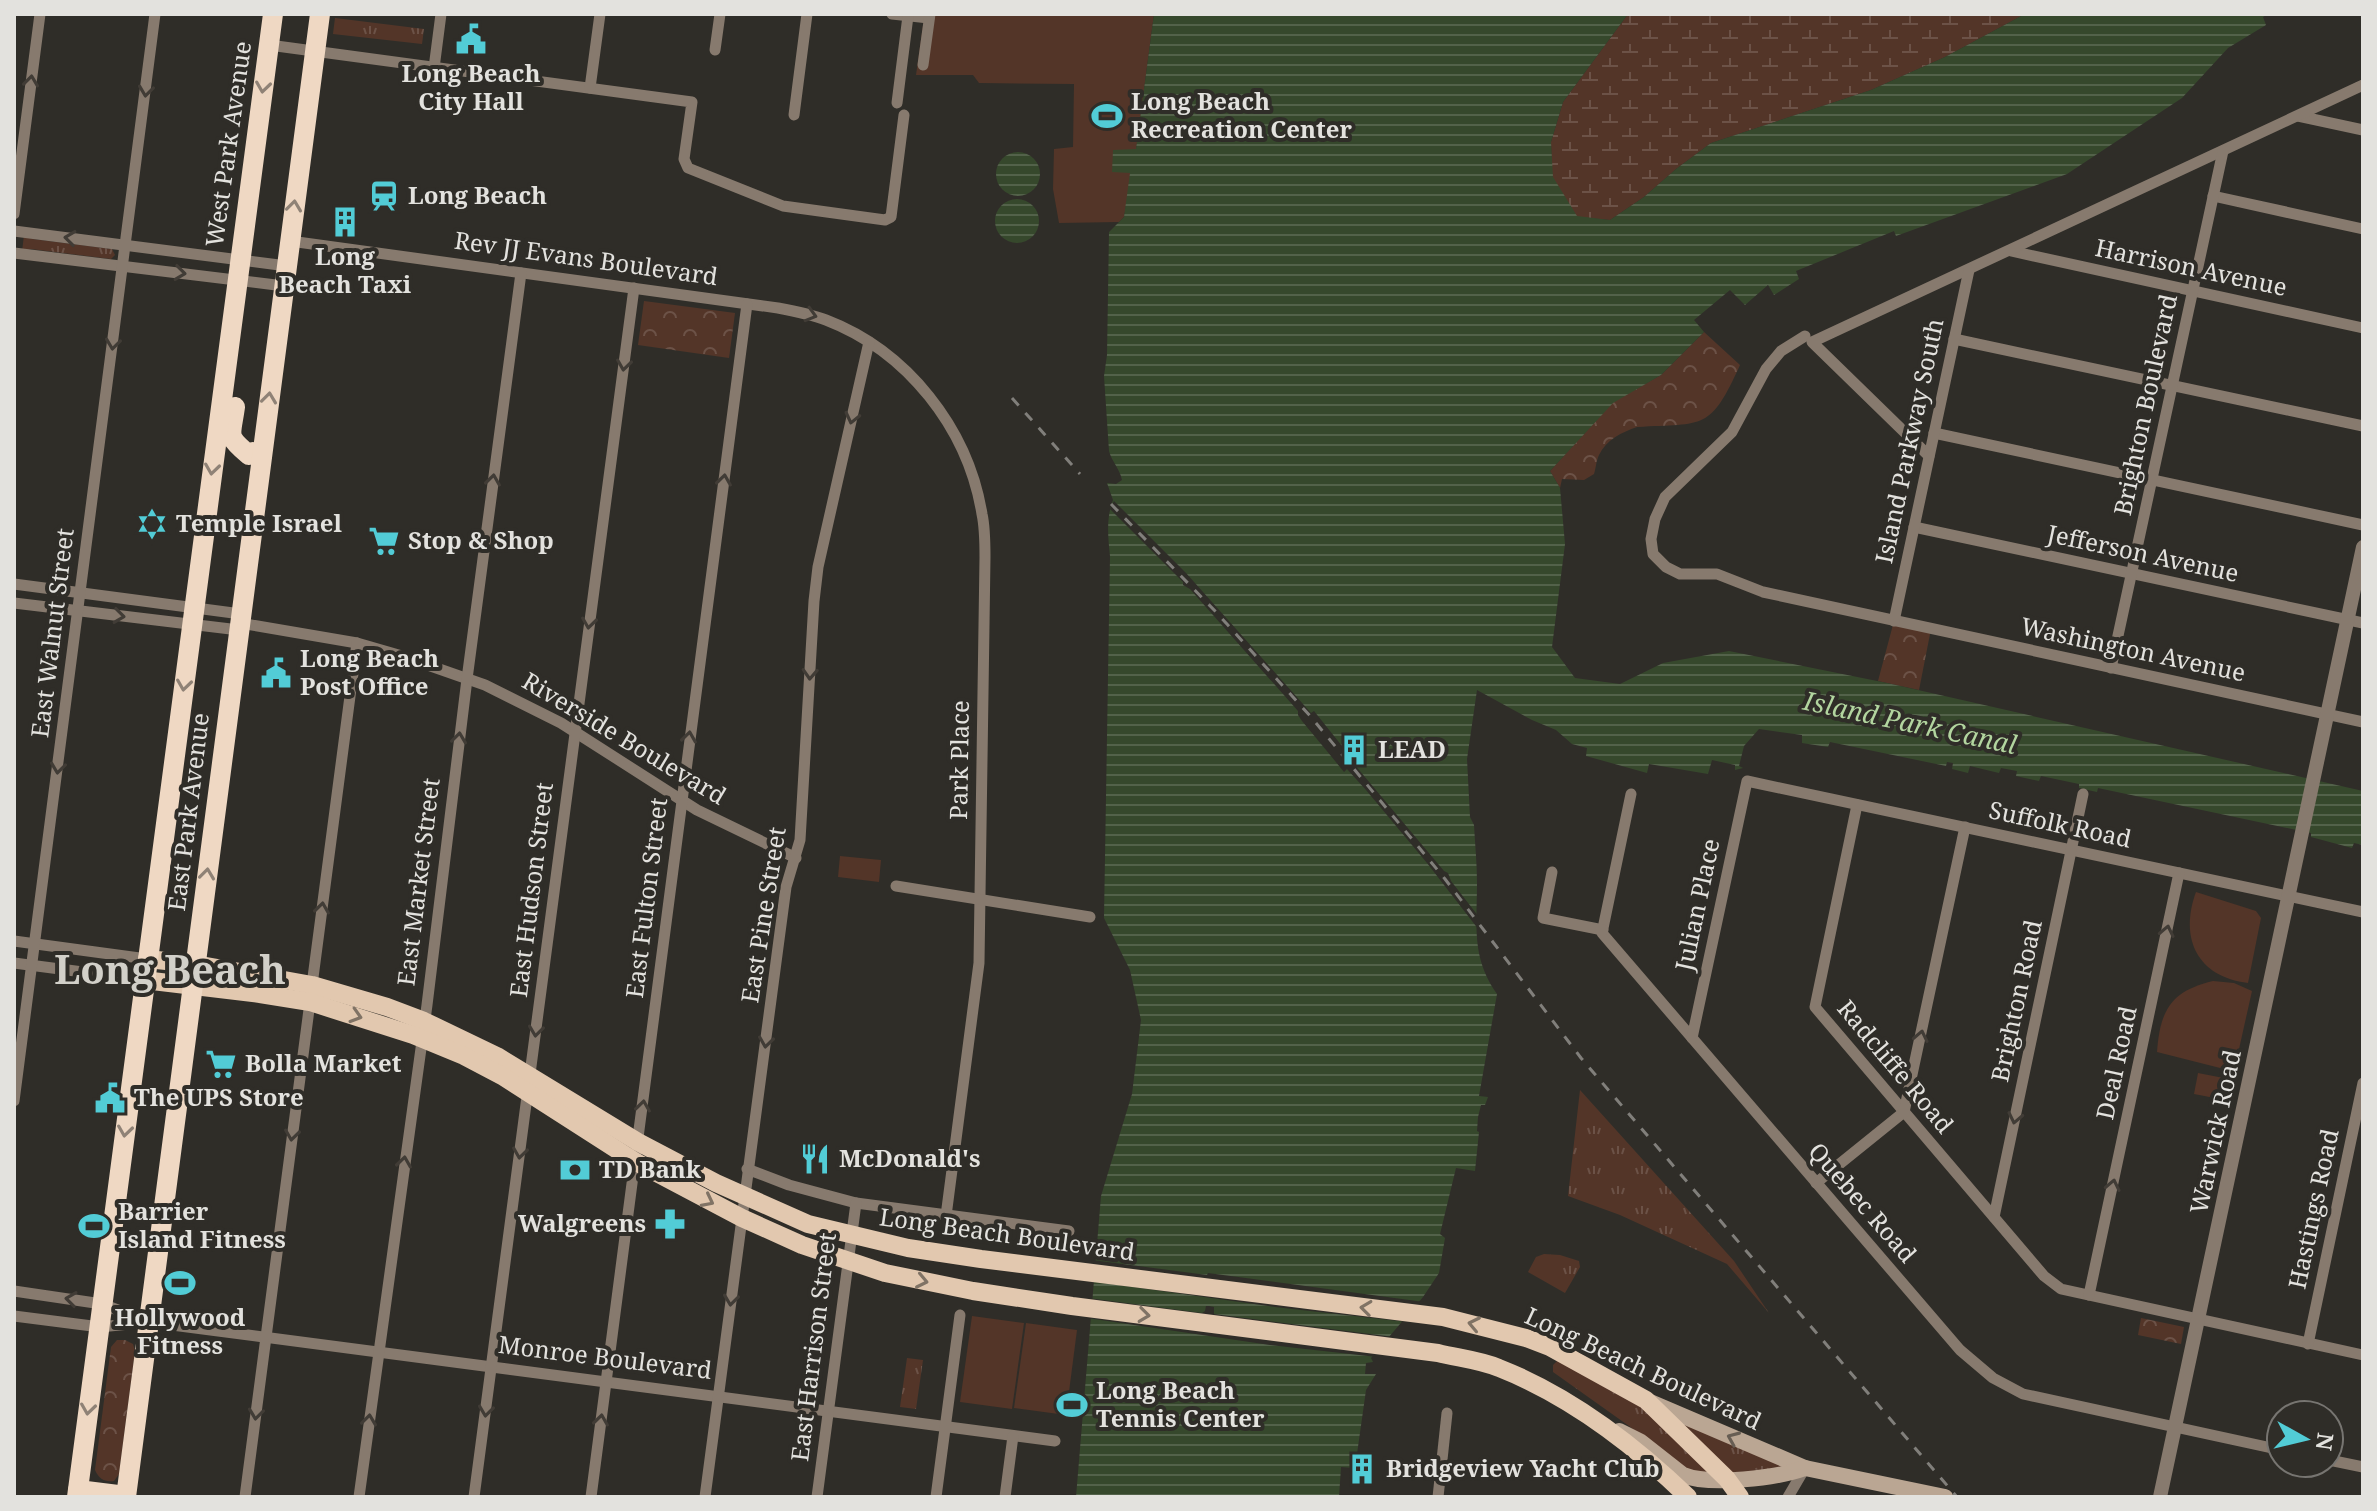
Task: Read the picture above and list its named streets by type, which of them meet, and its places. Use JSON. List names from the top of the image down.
{
  "streets": {
    "highway": ["West Park Avenue", "East Park Avenue"],
    "main road": ["Long Beach Boulevard"],
    "street": [
      "Rev JJ Evans Boulevard",
      "Harrison Avenue",
      "Brighton Boulevard",
      "Island Parkway South",
      "Jefferson Avenue",
      "East Walnut Street",
      "Washington Avenue",
      "Riverside Boulevard",
      "Park Place",
      "Suffolk Road",
      "East Market Street",
      "East Hudson Street",
      "East Fulton Street",
      "Julian Place",
      "East Pine Street",
      "Brighton Road",
      "Deal Road",
      "Radcliffe Road",
      "Warwick Road",
      "Quebec Road",
      "Hastings Road",
      "East Harrison Street",
      "Monroe Boulevard"
    ]
  },
  "crossings": [
    ["West Park Avenue", "East Park Avenue"],
    ["Rev JJ Evans Boulevard", "Park Place"],
    ["Rev JJ Evans Boulevard", "East Market Street"],
    ["Rev JJ Evans Boulevard", "East Hudson Street"],
    ["Rev JJ Evans Boulevard", "East Fulton Street"],
    ["Rev JJ Evans Boulevard", "East Pine Street"],
    ["Harrison Avenue", "Brighton Boulevard"],
    ["Brighton Boulevard", "Jefferson Avenue"],
    ["Brighton Boulevard", "Washington Avenue"],
    ["Island Parkway South", "Jefferson Avenue"],
    ["Island Parkway South", "Washington Avenue"],
    ["Jefferson Avenue", "Warwick Road"],
    ["East Walnut Street", "Riverside Boulevard"],
    ["East Walnut Street", "Long Beach Boulevard"],
    ["Washington Avenue", "Warwick Road"],
    ["Riverside Boulevard", "East Park Avenue"],
    ["Riverside Boulevard", "East Market Street"],
    ["Riverside Boulevard", "East Hudson Street"],
    ["Riverside Boulevard", "East Fulton Street"],
    ["Riverside Boulevard", "East Pine Street"],
    ["Park Place", "East Pine Street"],
    ["Park Place", "Long Beach Boulevard"],
    ["East Park Avenue", "Long Beach Boulevard"],
    ["East Park Avenue", "Monroe Boulevard"],
    ["Suffolk Road", "Julian Place"],
    ["Suffolk Road", "Brighton Road"],
    ["Suffolk Road", "Deal Road"],
    ["Suffolk Road", "Radcliffe Road"],
    ["Suffolk Road", "Warwick Road"],
    ["East Market Street", "Long Beach Boulevard"],
    ["East Market Street", "Monroe Boulevard"],
    ["East Hudson Street", "Long Beach Boulevard"],
    ["East Hudson Street", "Monroe Boulevard"],
    ["East Fulton Street", "Long Beach Boulevard"],
    ["East Fulton Street", "Monroe Boulevard"],
    ["Julian Place", "Quebec Road"],
    ["East Pine Street", "Long Beach Boulevard"],
    ["East Pine Street", "Monroe Boulevard"],
    ["Brighton Road", "Radcliffe Road"],
    ["Deal Road", "Radcliffe Road"],
    ["Radcliffe Road", "Warwick Road"],
    ["Radcliffe Road", "Hastings Road"],
    ["Warwick Road", "Quebec Road"],
    ["Long Beach Boulevard", "East Harrison Street"],
    ["East Harrison Street", "Monroe Boulevard"]
  ],
  "one_way": [
    "East Walnut Street",
    "East Market Street",
    "East Hudson Street",
    "East Fulton Street",
    "East Pine Street",
    "Brighton Road",
    "Deal Road"
  ],
  "districts": ["Long Beach"],
  "water": ["Island Park Canal"],
  "places": {
    "public building": ["Long Beach City Hall", "Long Beach Post Office", "The UPS Store"],
    "sports": [
      "Long Beach Recreation Center",
      "Barrier Island Fitness",
      "Hollywood Fitness",
      "Long Beach Tennis Center"
    ],
    "station": ["Long Beach"],
    "building": ["Long Beach Taxi", "LEAD", "Bridgeview Yacht Club"],
    "synagogue": ["Temple Israel"],
    "supermarket": ["Stop & Shop", "Bolla Market"],
    "restaurant": ["McDonald's"],
    "bank": ["TD Bank"],
    "pharmacy": ["Walgreens"]
  },
  "north": "right"
}
